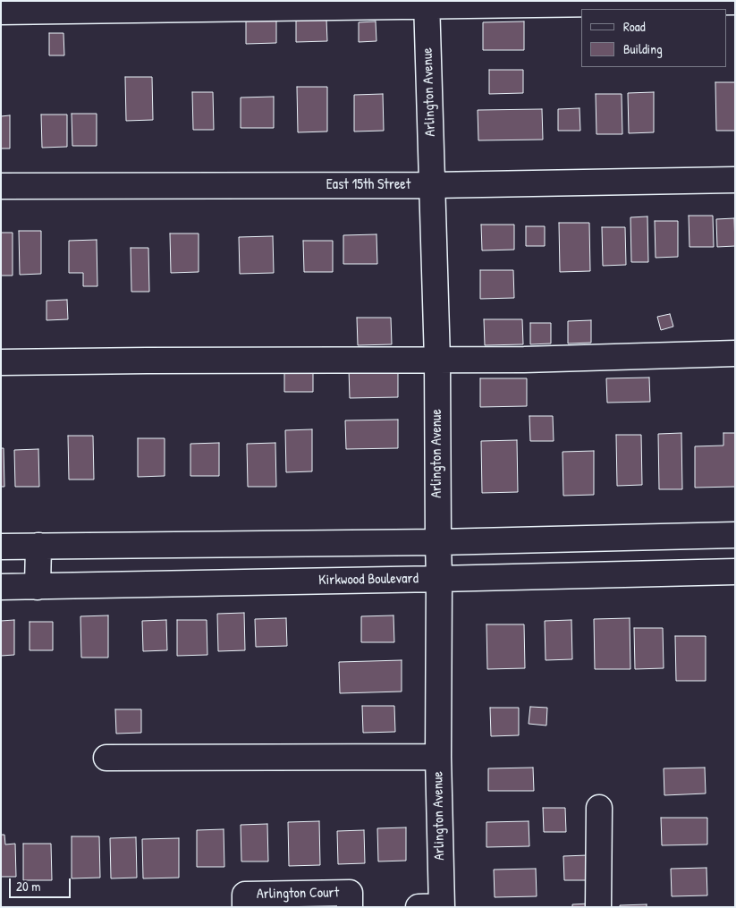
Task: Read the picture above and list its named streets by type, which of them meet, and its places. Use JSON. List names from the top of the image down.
{
  "streets": {
    "street": [
      "Arlington Avenue",
      "East 15th Street",
      "Kirkwood Boulevard",
      "Arlington Court"
    ]
  },
  "crossings": [
    ["Arlington Avenue", "East 15th Street"],
    ["Arlington Avenue", "Kirkwood Boulevard"]
  ],
  "legend": ["Road", "Building"],
  "scale_bar": "20 m"
}
